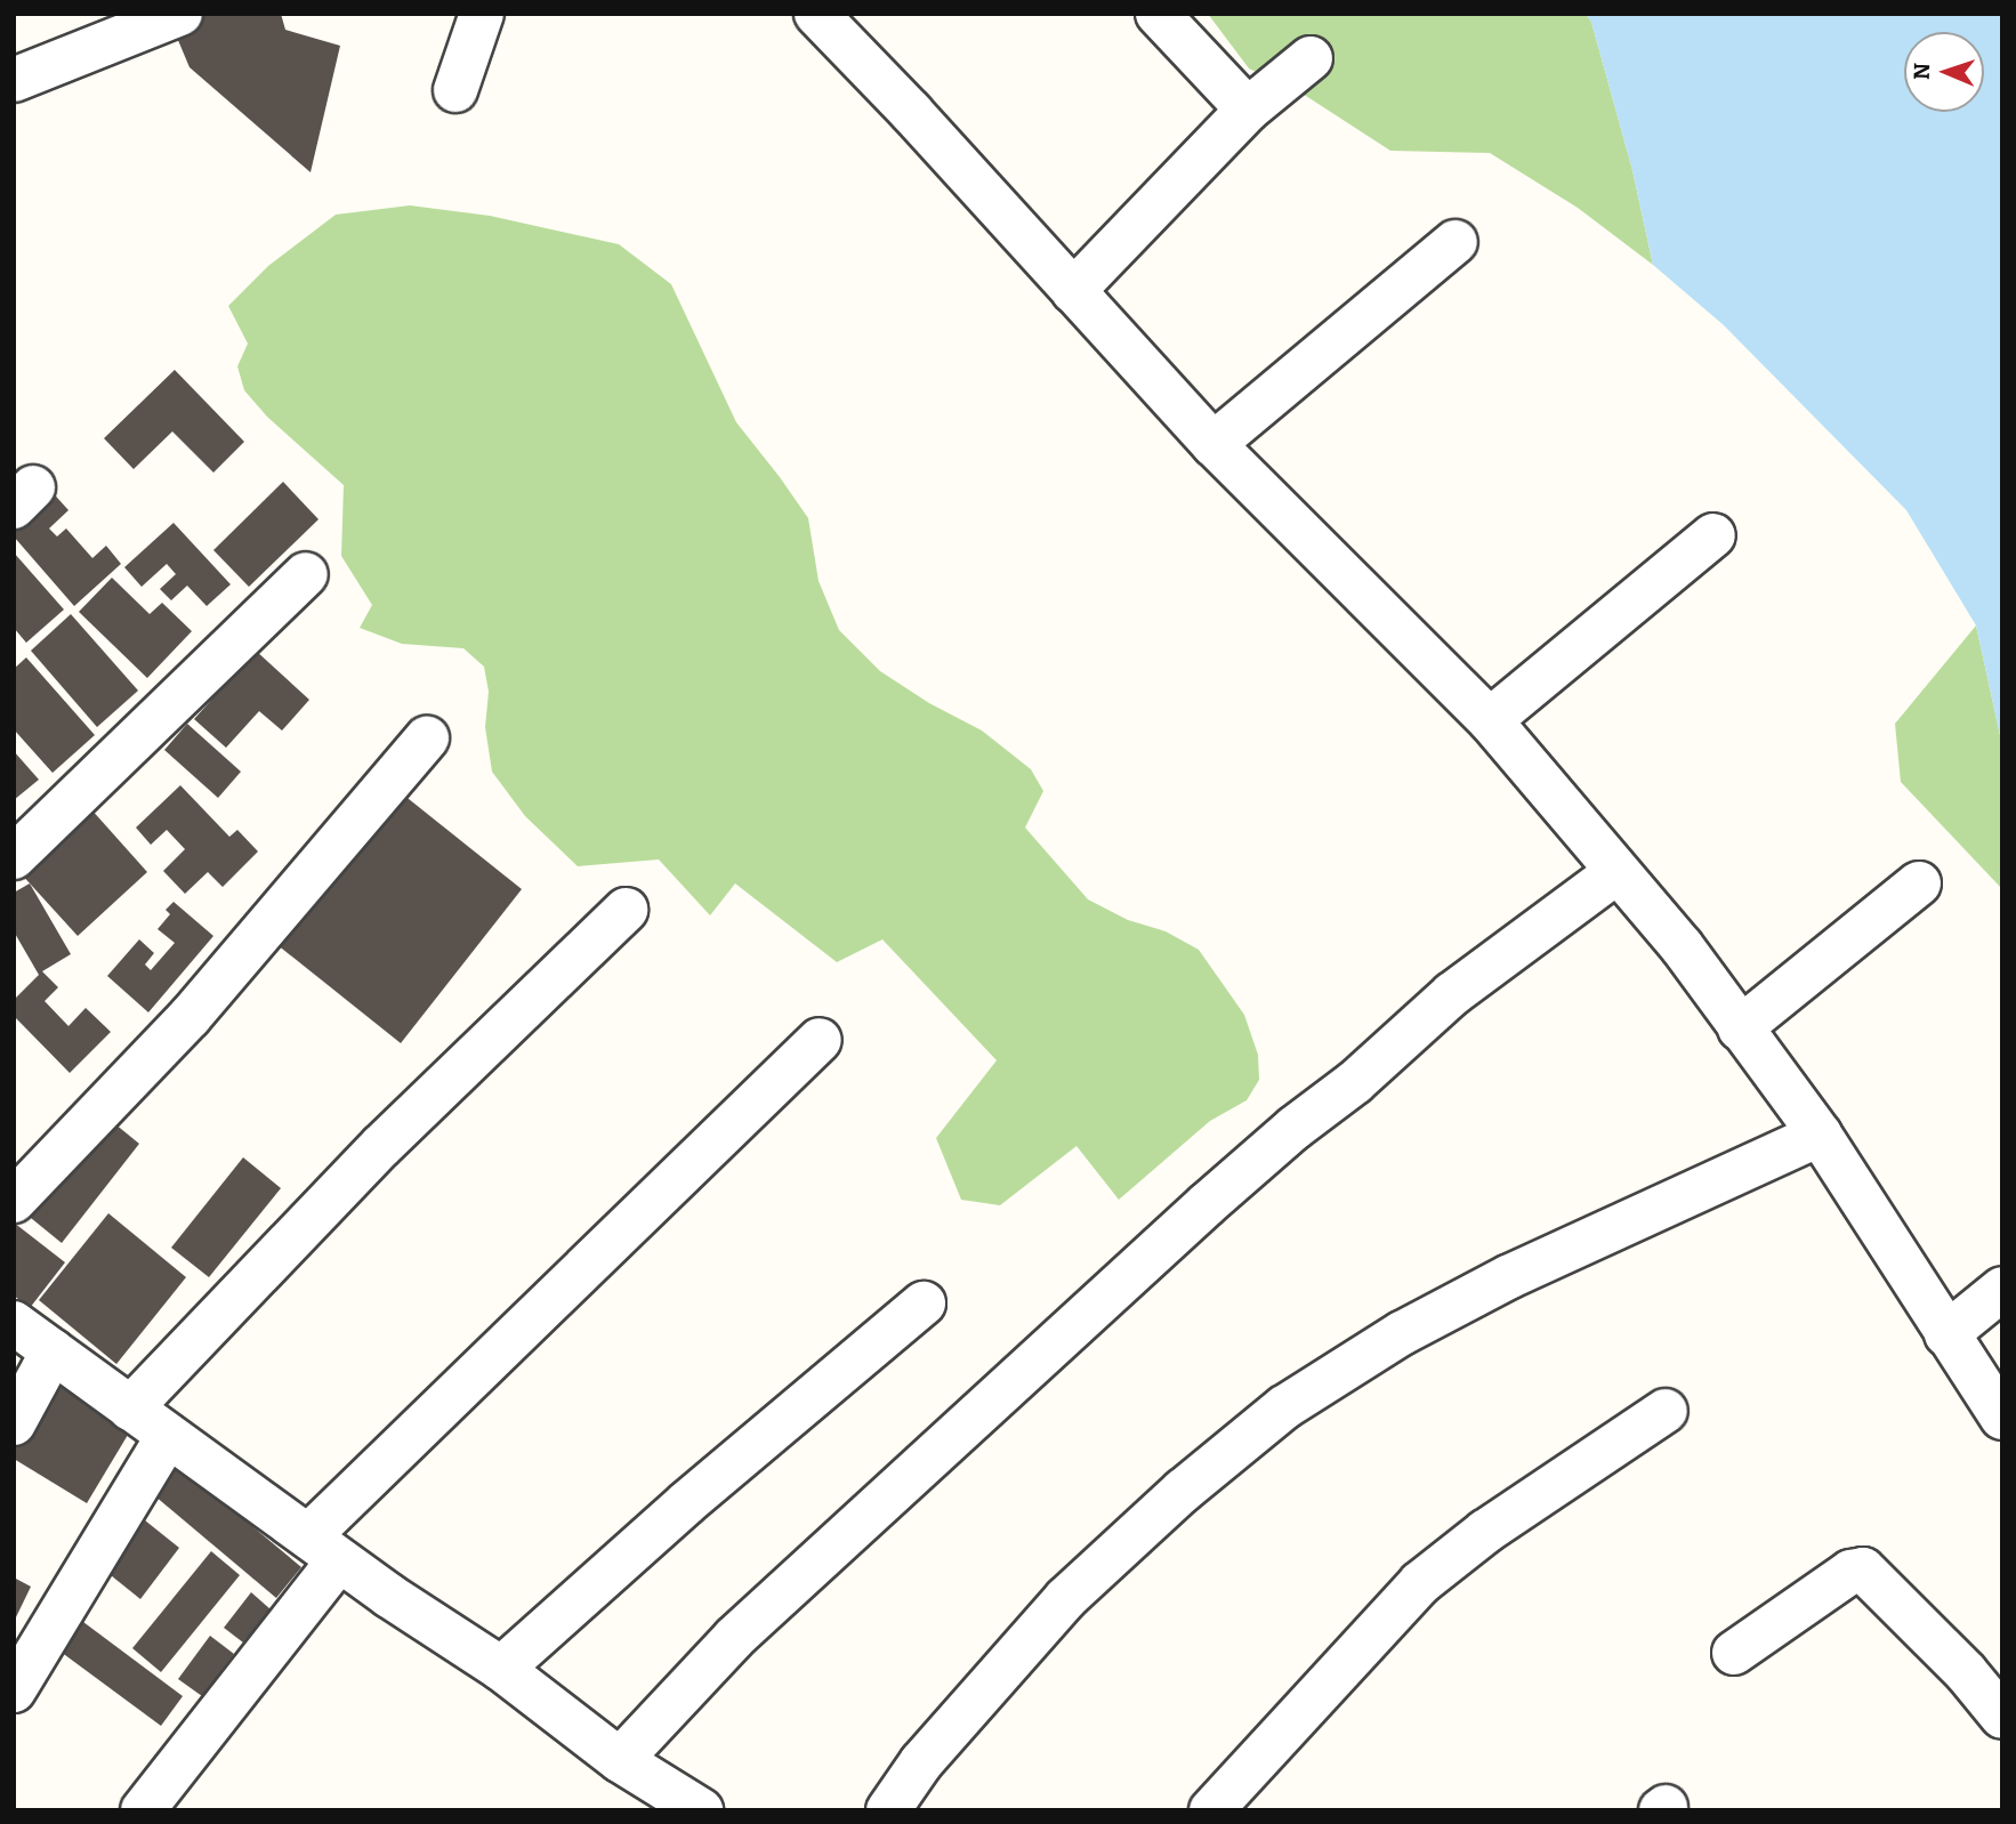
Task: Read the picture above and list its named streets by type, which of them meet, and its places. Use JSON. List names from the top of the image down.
{
  "north": "left"
}
